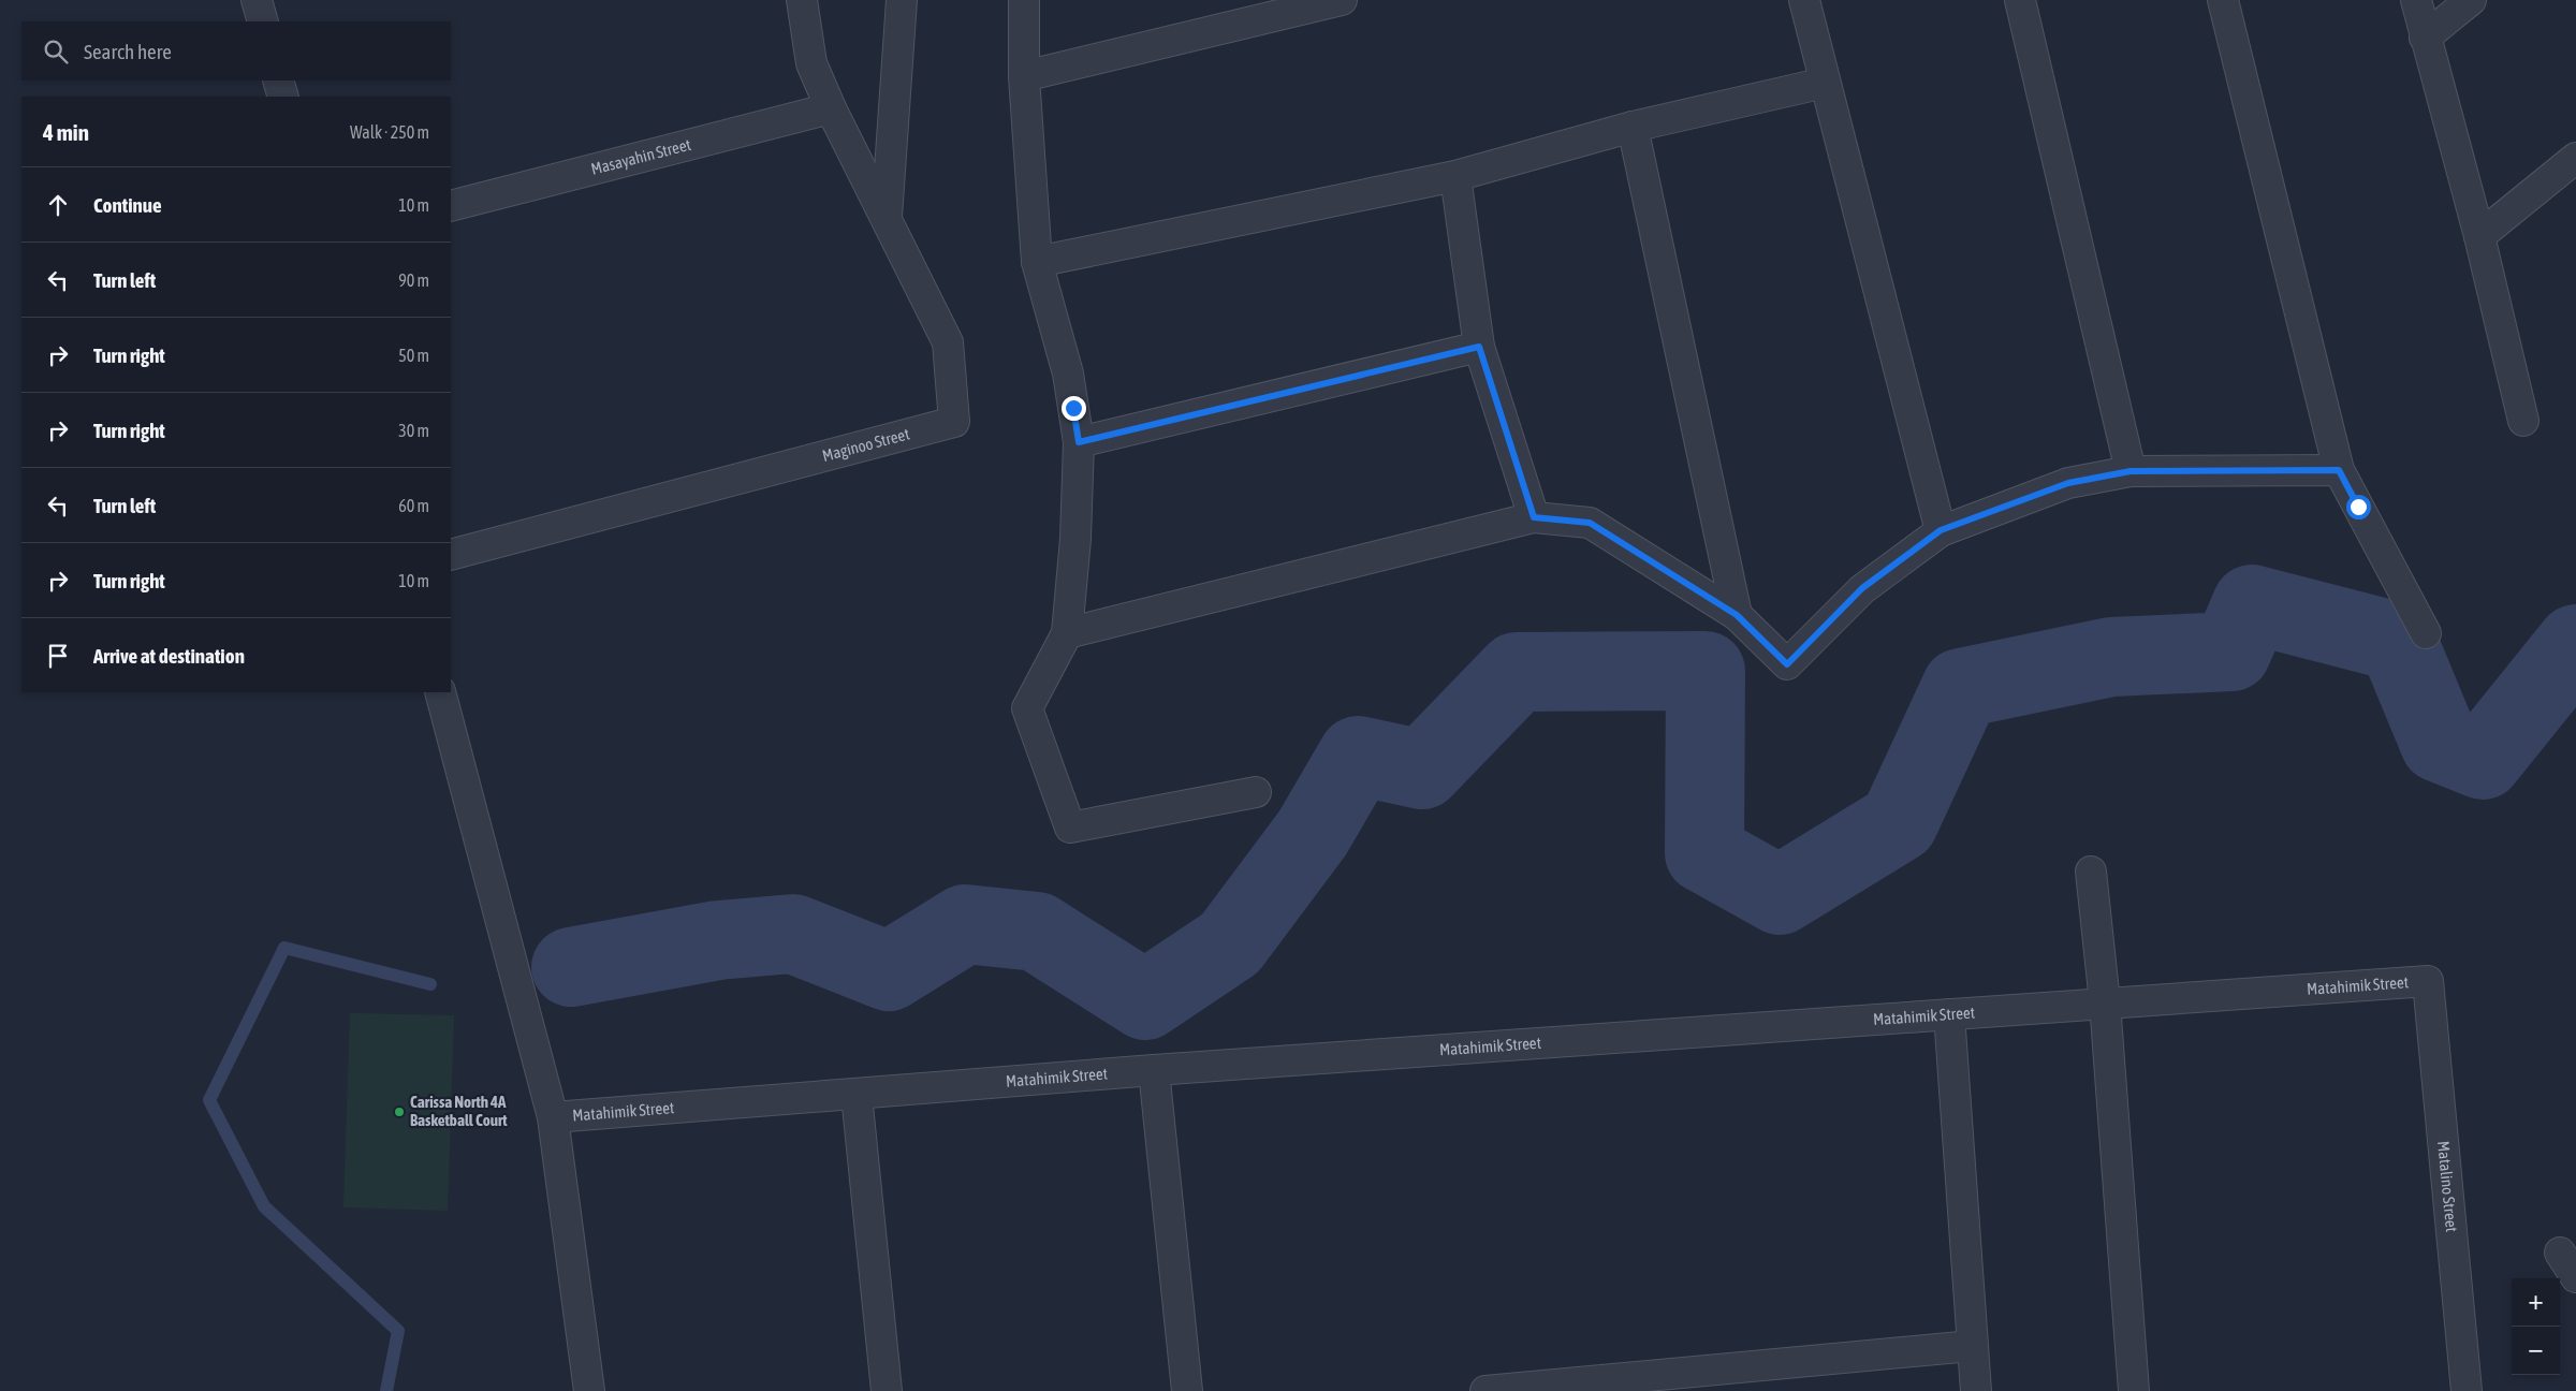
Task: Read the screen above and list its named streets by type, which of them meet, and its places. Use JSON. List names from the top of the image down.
{
  "streets": {
    "street": [
      "Masayahin Street",
      "Maginoo Street",
      "Matahimik Street",
      "Matalino Street"
    ]
  },
  "crossings": [
    ["Masayahin Street", "Maginoo Street"],
    ["Matahimik Street", "Matalino Street"]
  ],
  "places": ["Carissa North 4A Basketball Court"],
  "page": {
    "search": "Search here",
    "heading": ["4 min", "Walk · 250 m"],
    "list": [
      ["Continue", "10 m"],
      ["Turn left", "90 m"],
      ["Turn right", "50 m"],
      ["Turn right", "30 m"],
      ["Turn left", "60 m"],
      ["Turn right", "10 m"],
      "Arrive at destination"
    ],
    "map_buttons": ["+", "−"]
  }
}
